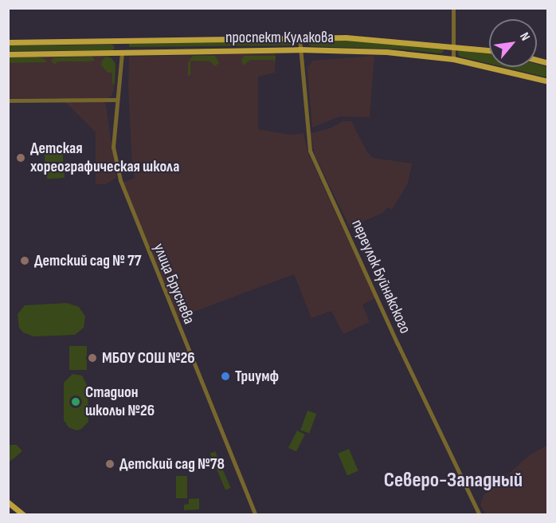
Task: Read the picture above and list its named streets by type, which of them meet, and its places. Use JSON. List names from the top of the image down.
{
  "streets": {
    "main road": ["проспект Кулакова"],
    "street": ["переулок Буйнакского", "улица Бруснева"]
  },
  "crossings": [
    ["проспект Кулакова", "переулок Буйнакского"],
    ["проспект Кулакова", "улица Бруснева"]
  ],
  "districts": ["Северо-Западный"],
  "places": [
    "Детская хореографическая школа",
    "Детский сад № 77",
    "МБОУ СОШ №26",
    "Триумф",
    "Стадион школы №26",
    "Детский сад №78"
  ],
  "north": "top right"
}
